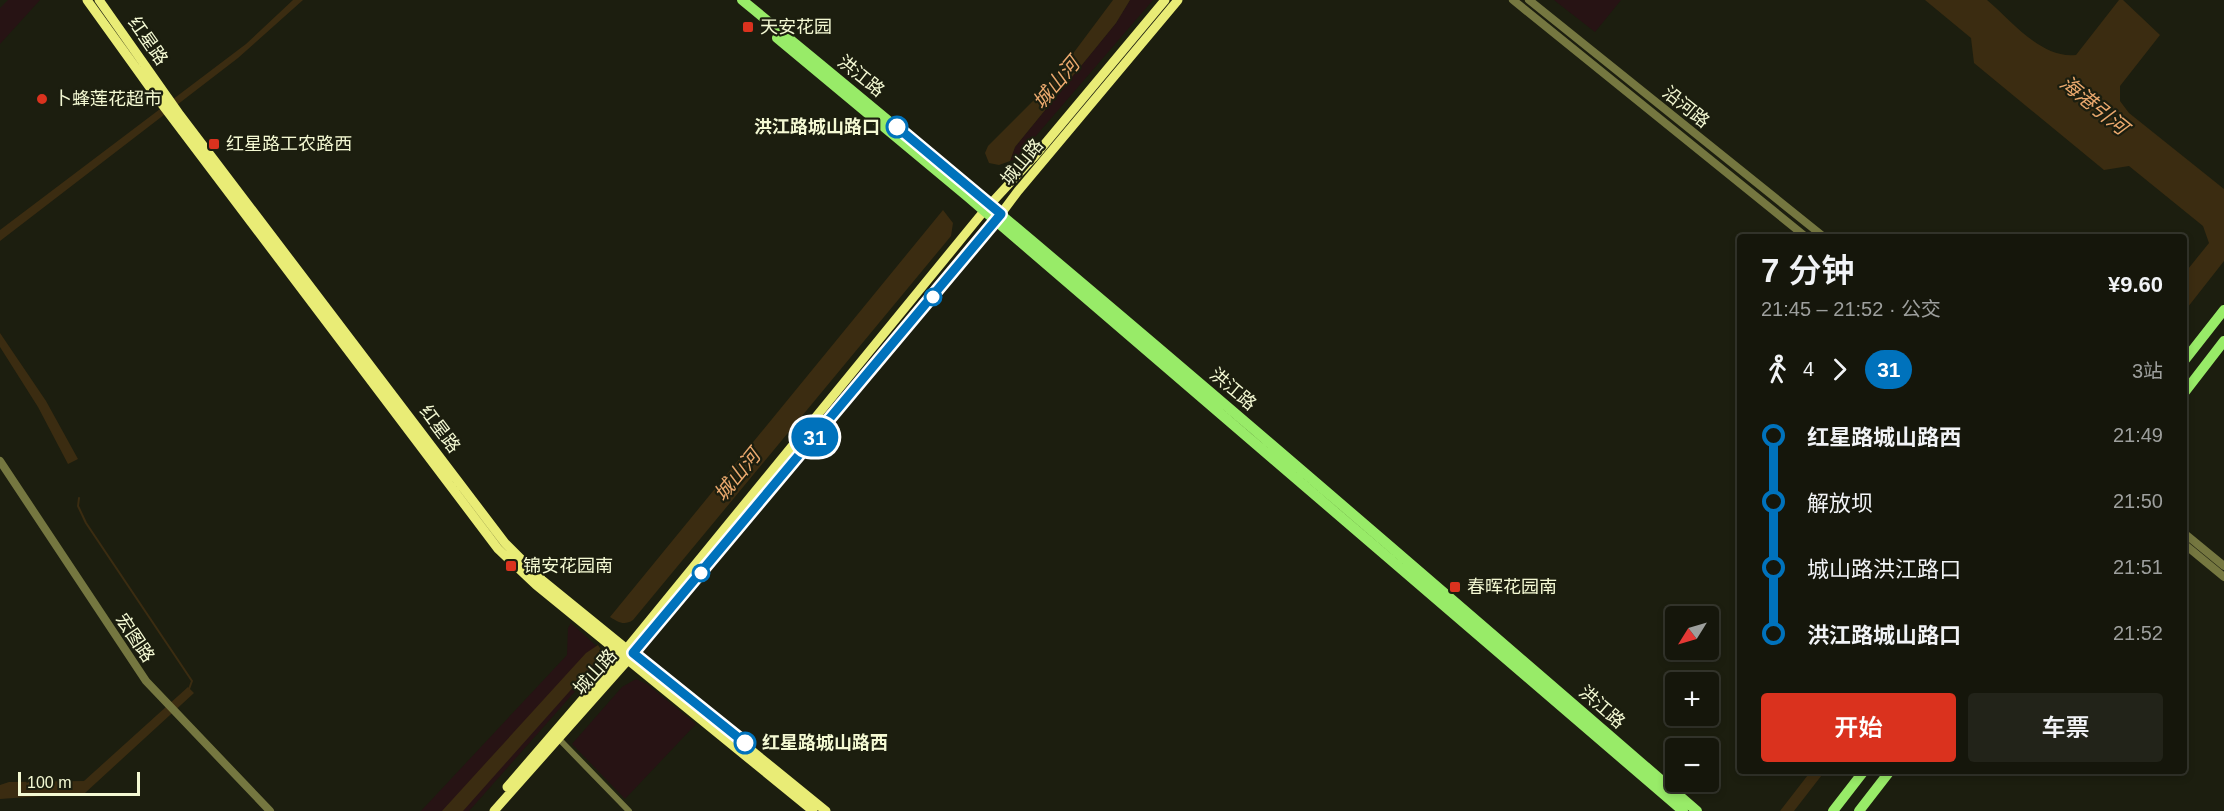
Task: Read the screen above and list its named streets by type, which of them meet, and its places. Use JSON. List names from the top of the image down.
{
  "streets": {
    "main road": ["红星路", "洪江路", "城山路"],
    "street": ["沿河路", "宏图路"]
  },
  "crossings": [
    ["红星路", "城山路"],
    ["洪江路", "城山路"]
  ],
  "water": ["城山河", "海港引河"],
  "places": {
    "transit": [
      "天安花园",
      "红星路工农路西",
      "锦安花园南",
      "春晖花园南"
    ],
    "other": ["卜蜂莲花超市", "洪江路城山路口", "红星路城山路西"]
  },
  "lines": ["bus line 31"],
  "scale_bar": "100 m",
  "north": "bottom left",
  "page": {
    "on_map": "31",
    "heading": ["7 分钟", "21:45 – 21:52 · 公交", "¥9.60"],
    "legs": ["4", "31", "3站"],
    "list": [
      {
        "name": "红星路城山路西",
        "value": "21:49"
      },
      {
        "name": "解放坝",
        "value": "21:50"
      },
      {
        "name": "城山路洪江路口",
        "value": "21:51"
      },
      {
        "name": "洪江路城山路口",
        "value": "21:52"
      }
    ],
    "map_buttons": ["+", "−"],
    "buttons": ["开始", "车票"],
    "scale": "100 m"
  }
}
